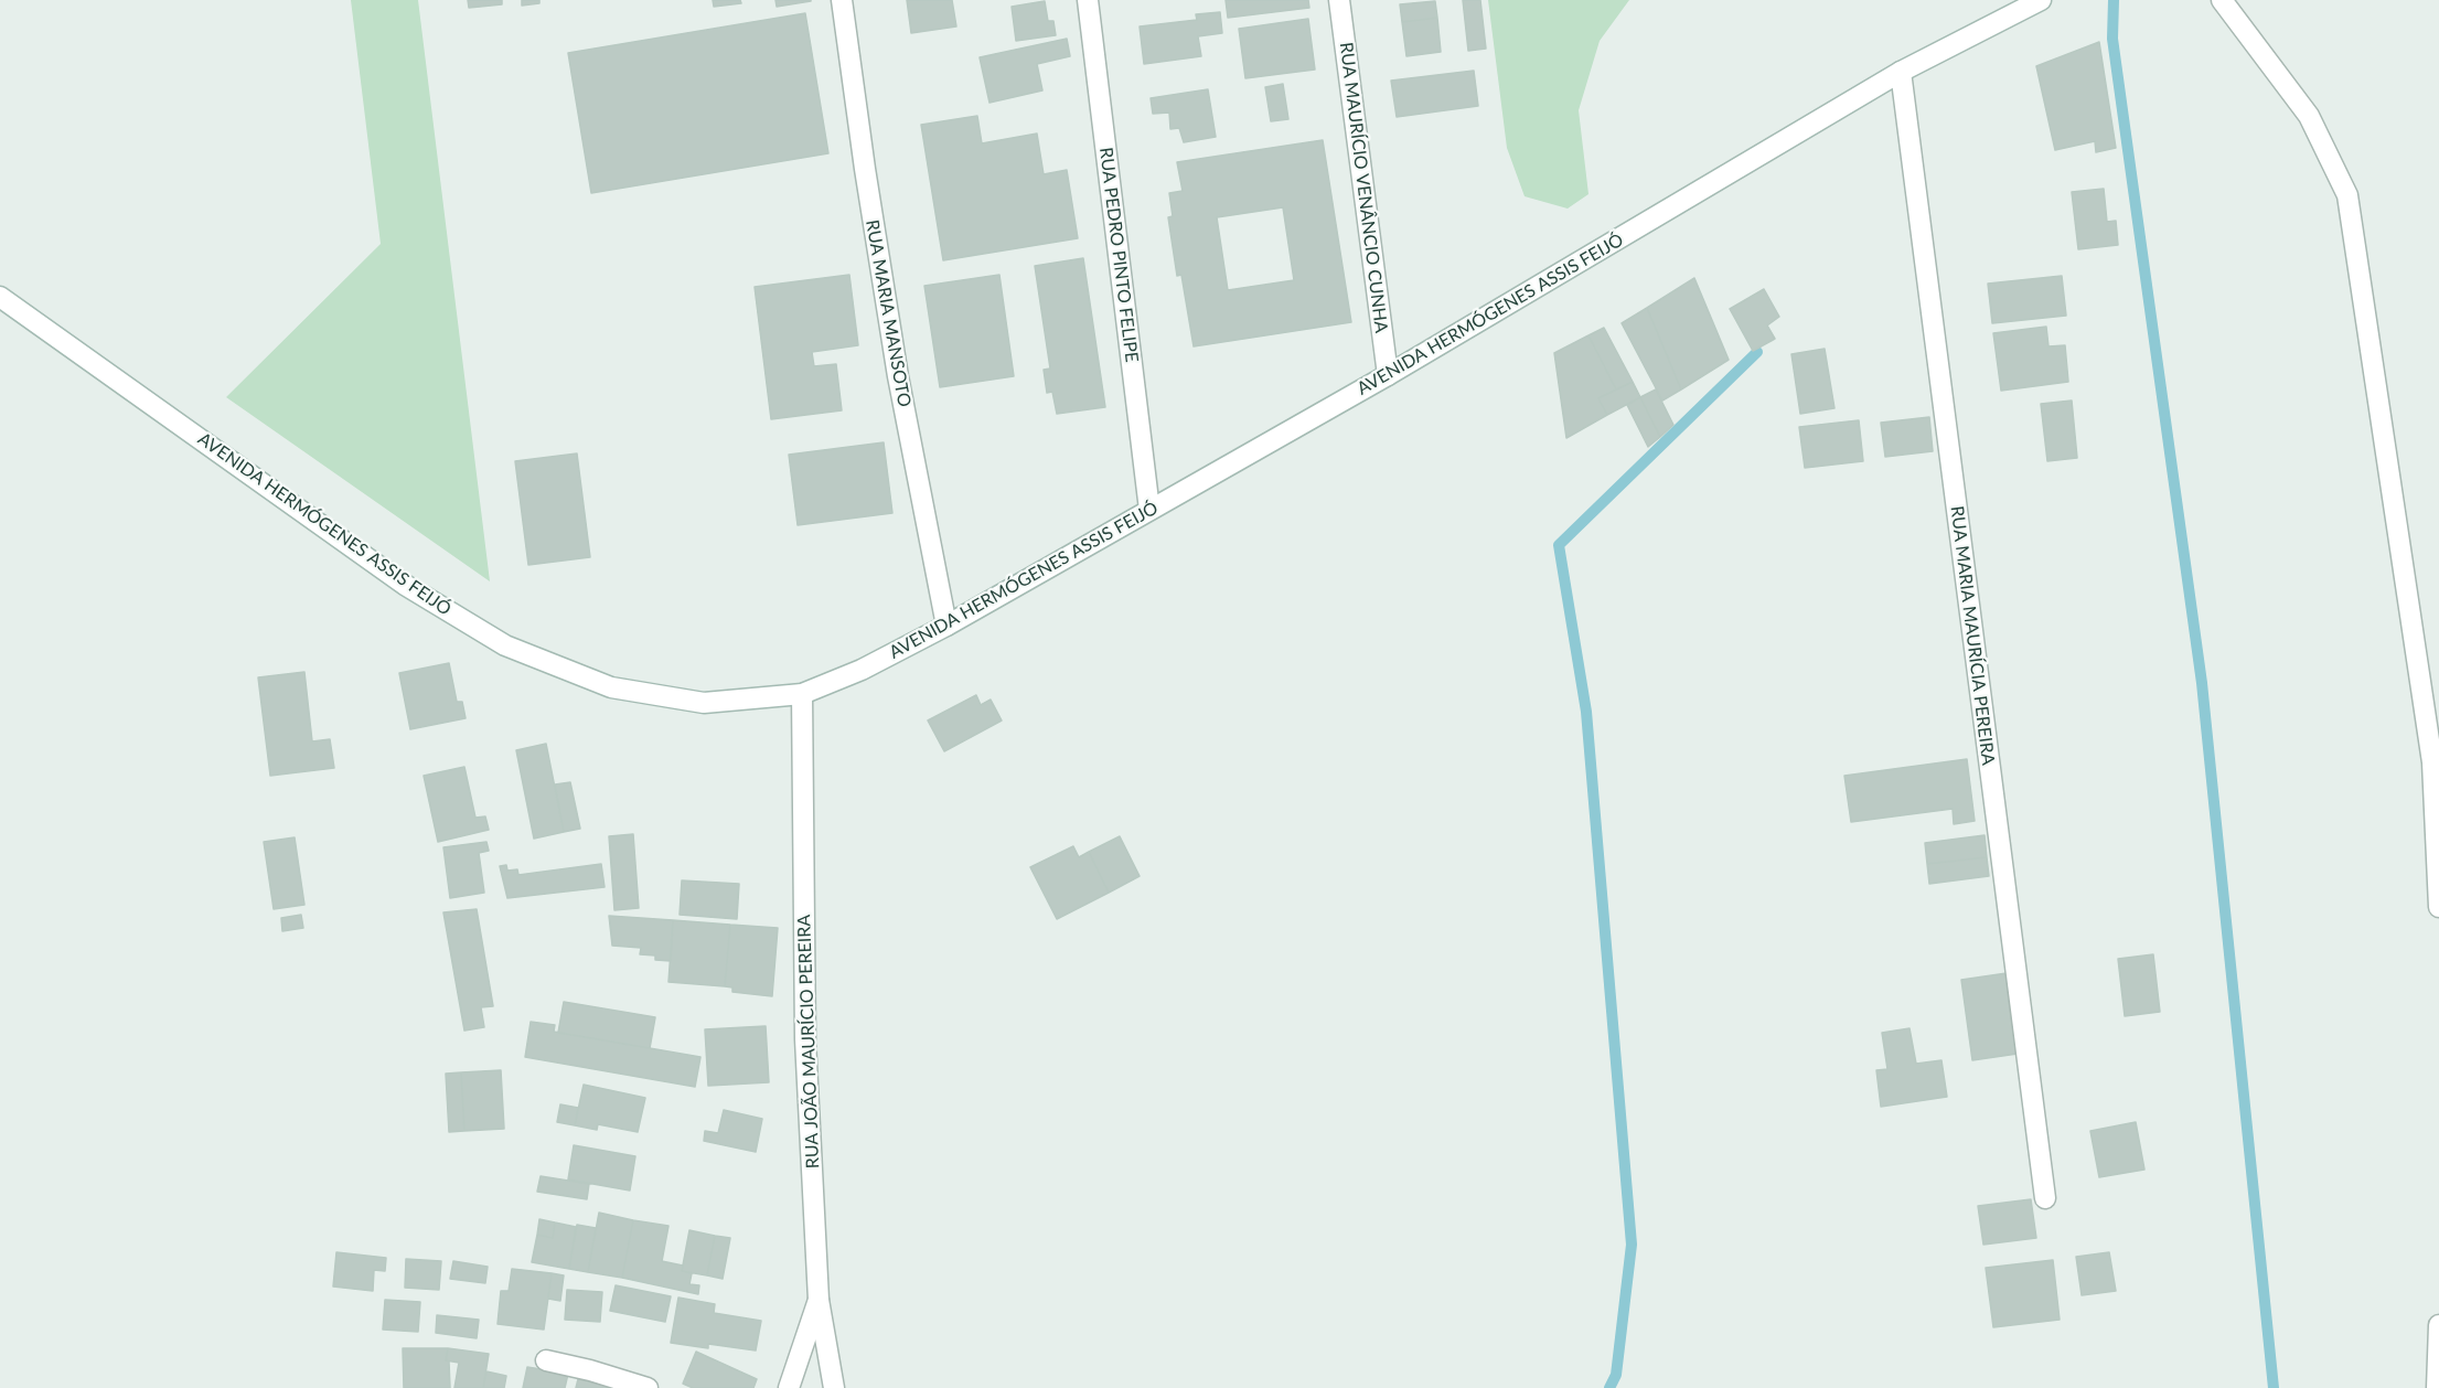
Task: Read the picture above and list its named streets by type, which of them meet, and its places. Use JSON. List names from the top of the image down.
{
  "streets": {
    "street": [
      "RUA MAURÍCIO VENÂNCIO CUNHA",
      "RUA PEDRO PINTO FELIPE",
      "RUA MARIA MANSOTO",
      "AVENIDA HERMÓGENES ASSIS FEIJÓ",
      "RUA MARIA MAURÍCIA PEREIRA",
      "RUA JOÃO MAURÍCIO PEREIRA"
    ]
  },
  "crossings": [
    ["RUA MAURÍCIO VENÂNCIO CUNHA", "AVENIDA HERMÓGENES ASSIS FEIJÓ"],
    ["RUA PEDRO PINTO FELIPE", "AVENIDA HERMÓGENES ASSIS FEIJÓ"],
    ["RUA MARIA MANSOTO", "AVENIDA HERMÓGENES ASSIS FEIJÓ"],
    ["AVENIDA HERMÓGENES ASSIS FEIJÓ", "RUA MARIA MAURÍCIA PEREIRA"],
    ["AVENIDA HERMÓGENES ASSIS FEIJÓ", "RUA JOÃO MAURÍCIO PEREIRA"]
  ]
}
